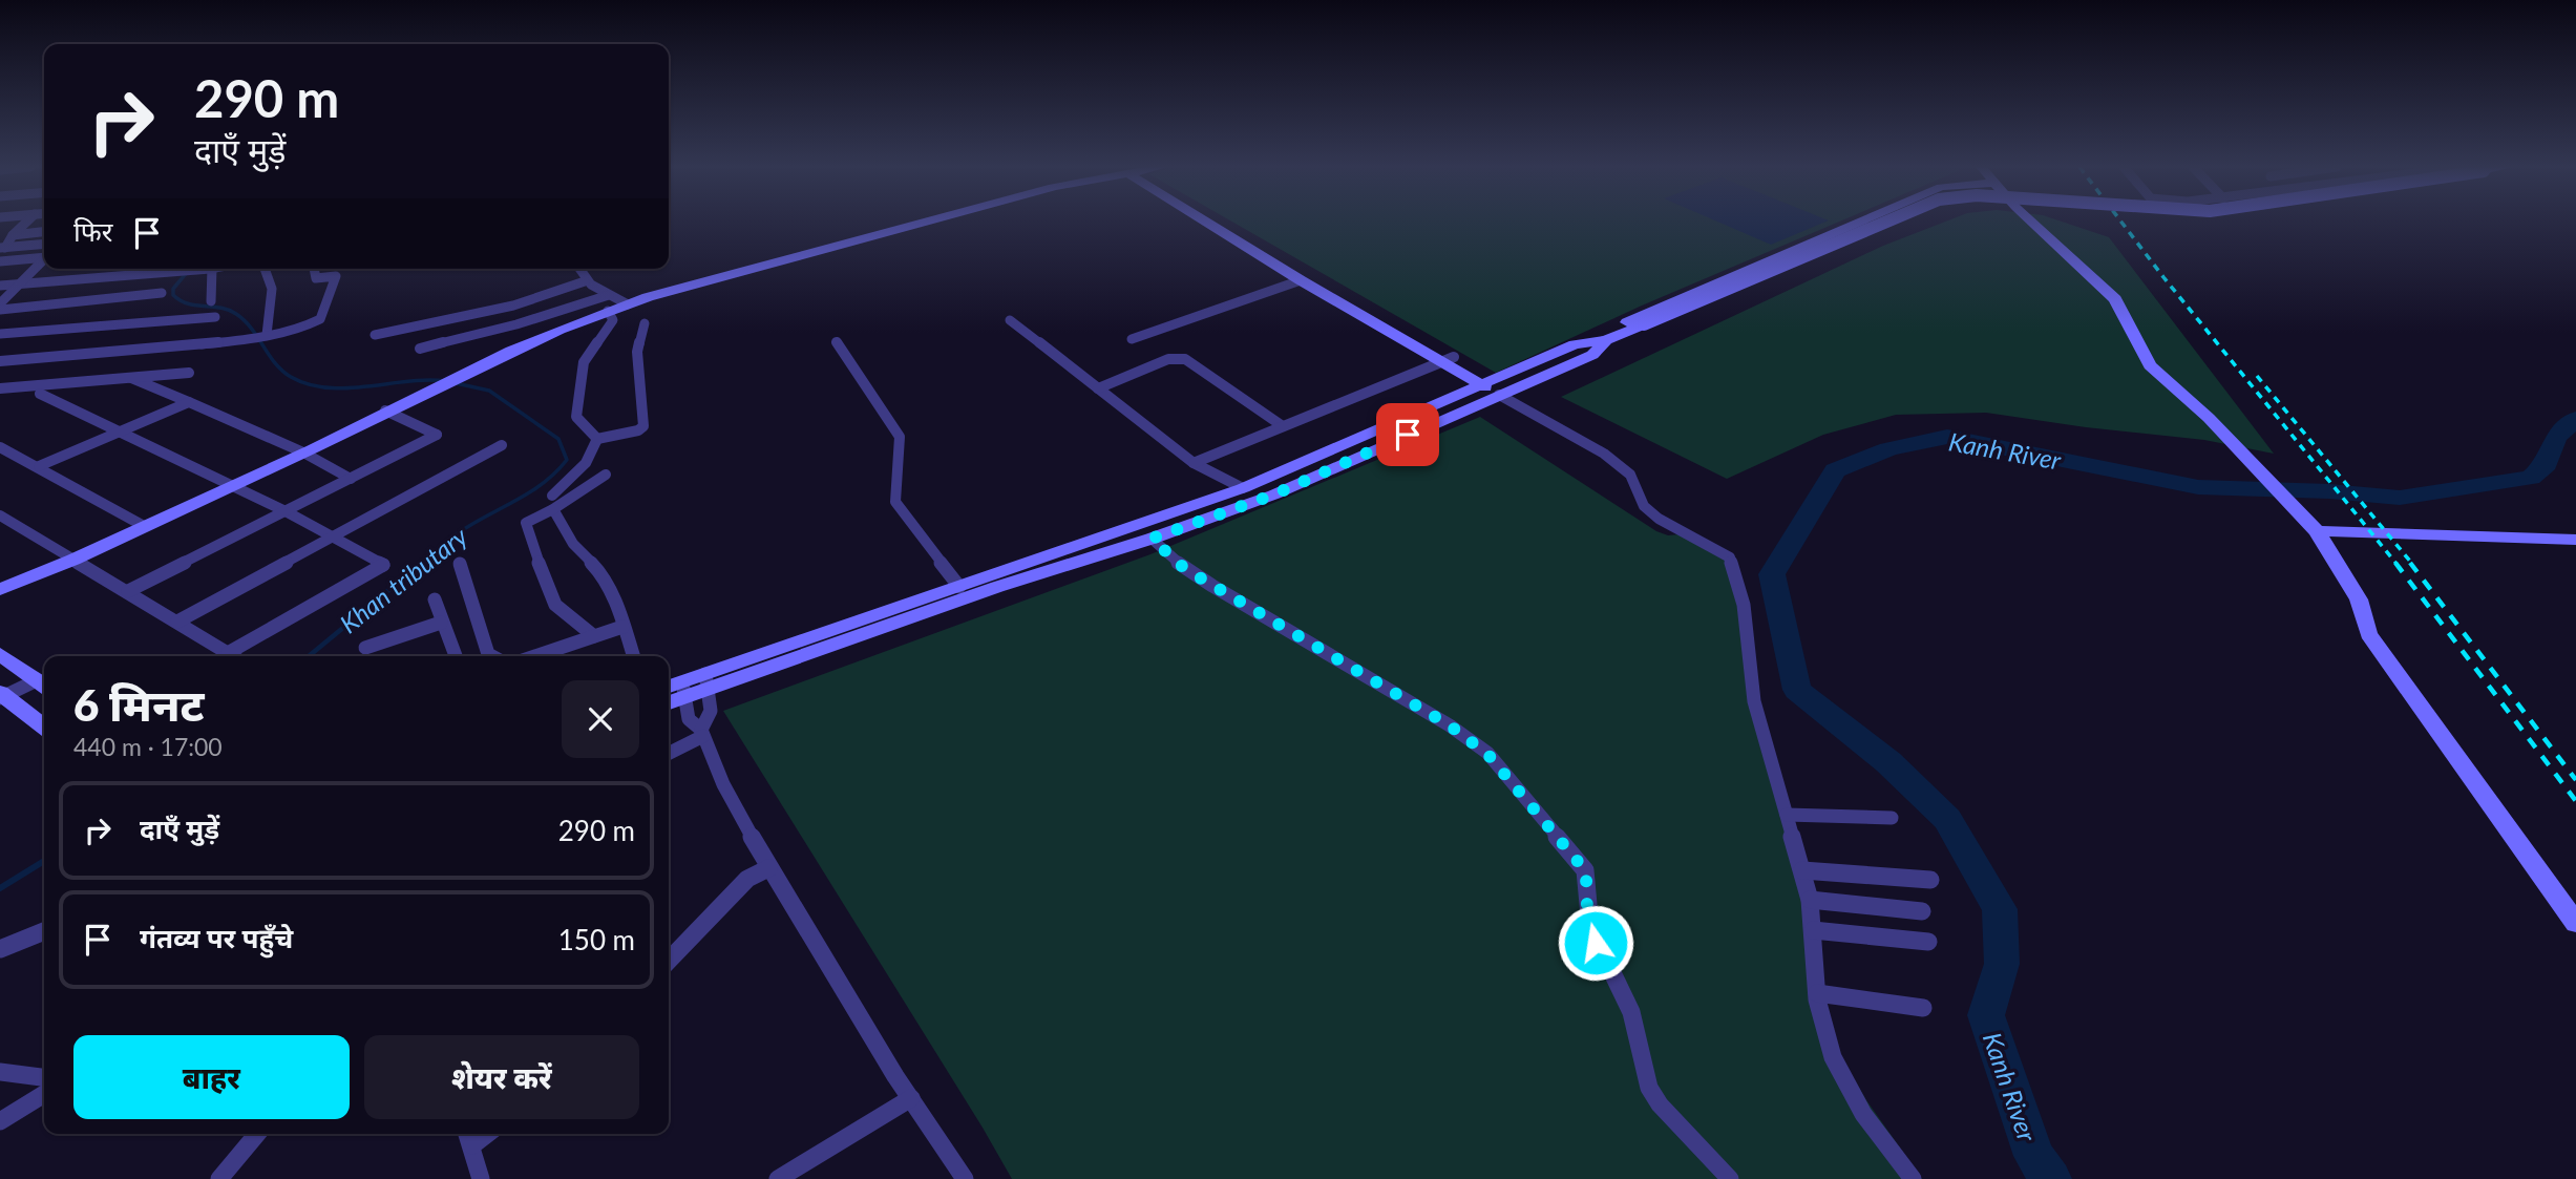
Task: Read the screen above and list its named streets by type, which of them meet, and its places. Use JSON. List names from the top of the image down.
{
  "water": ["Kanh River", "Khan tributary"],
  "page": {
    "turn": ["290 m", "दाएँ मुड़ें"],
    "then": "फिर",
    "heading": ["6 मिनट", "440 m · 17:00"],
    "list": [
      {
        "name": "दाएँ मुड़ें",
        "value": "290 m"
      },
      {
        "name": "गंतव्य पर पहुँचे",
        "value": "150 m"
      }
    ],
    "buttons": ["बाहर", "शेयर करें"]
  }
}
